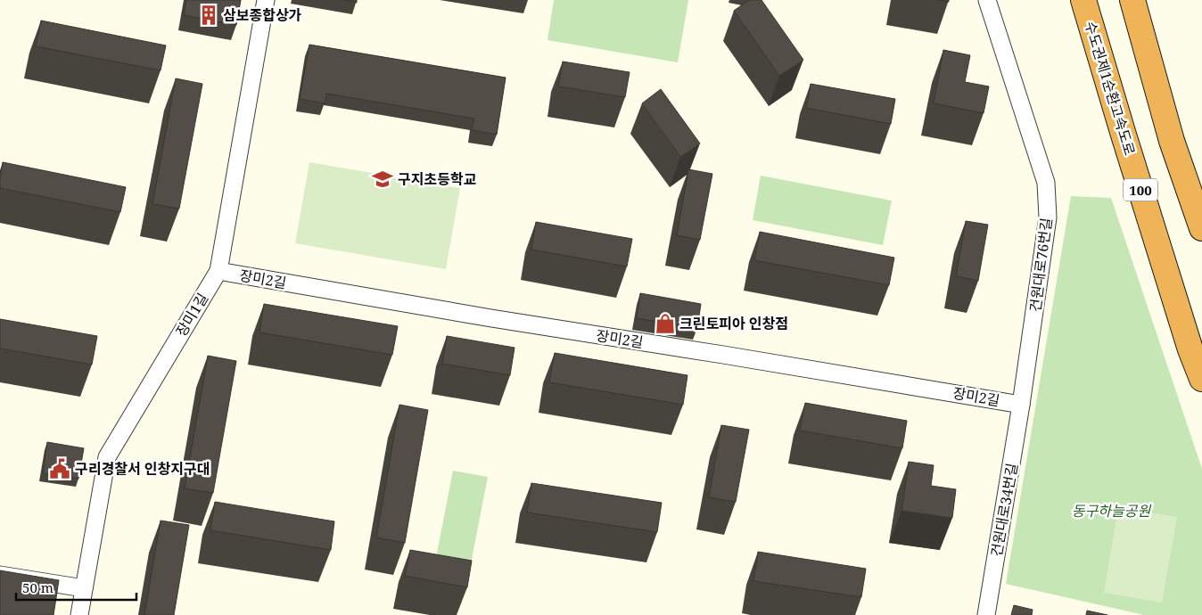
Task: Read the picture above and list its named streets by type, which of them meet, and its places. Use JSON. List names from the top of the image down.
{
  "streets": {
    "highway": ["수도권제1순환고속도로", "100"],
    "street": [
      "건원대로76번길",
      "장미2길",
      "장미1길",
      "건원대로34번길"
    ]
  },
  "crossings": [
    ["건원대로76번길", "장미2길"],
    ["건원대로76번길", "건원대로34번길"],
    ["장미2길", "장미1길"],
    ["장미2길", "건원대로34번길"]
  ],
  "parks": ["동구하늘공원"],
  "places": {
    "building": ["삼보종합상가"],
    "school or university": ["구지초등학교"],
    "shop": ["크린토피아 인창점"],
    "public building": ["구리경찰서 인창지구대"]
  },
  "scale_bar": "50 m"
}
